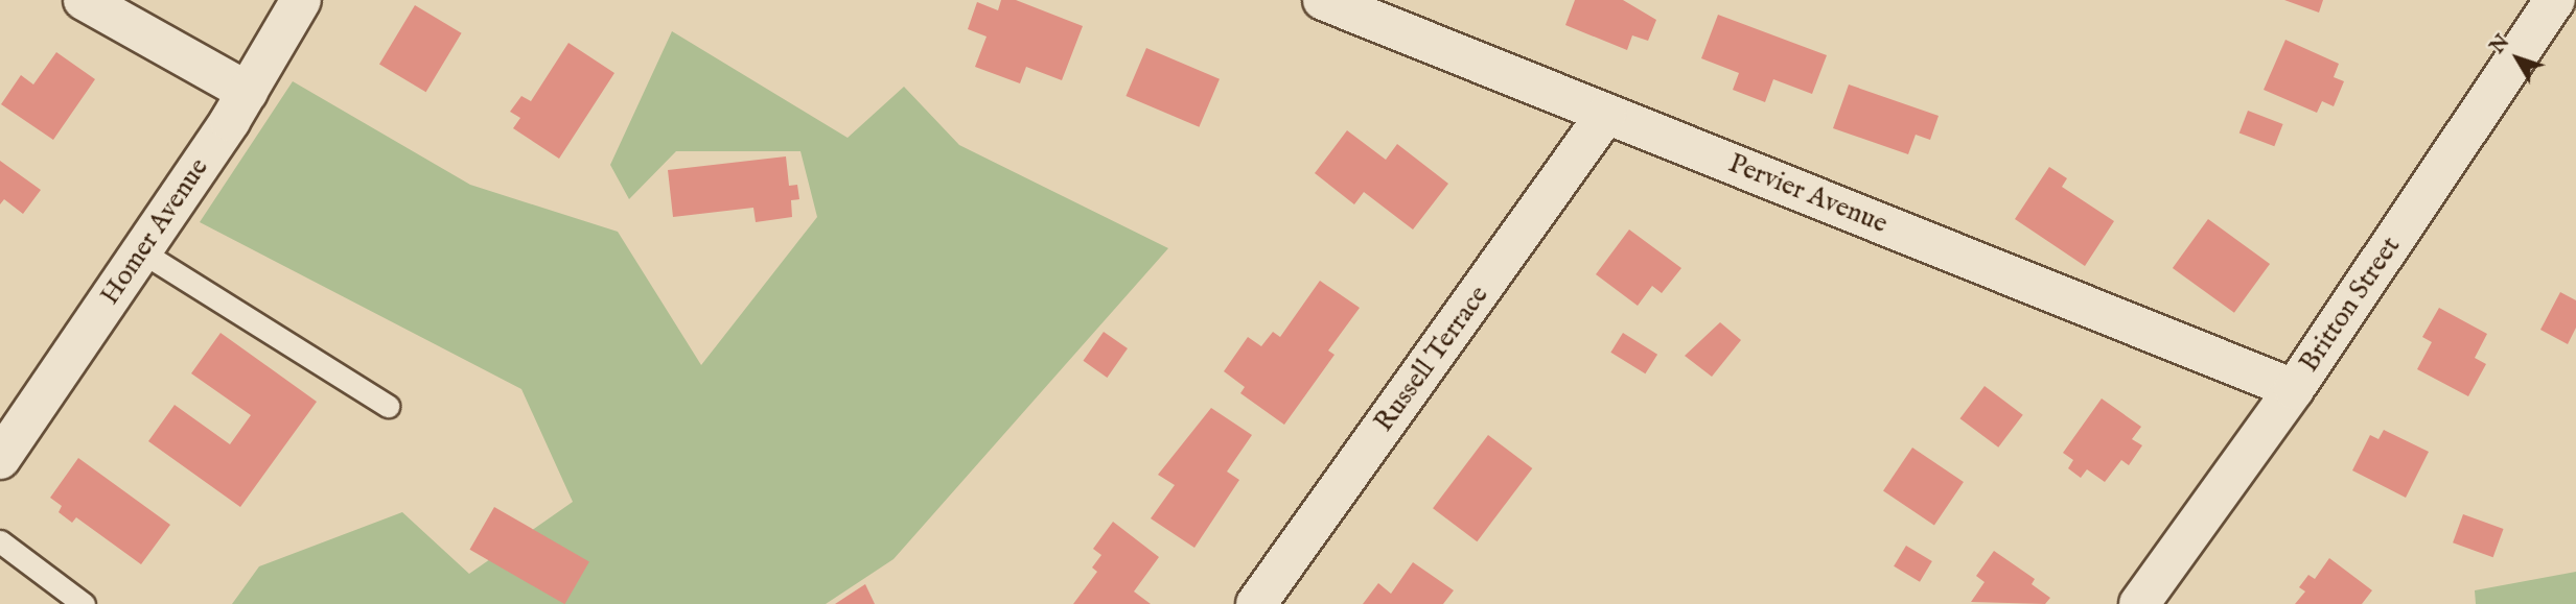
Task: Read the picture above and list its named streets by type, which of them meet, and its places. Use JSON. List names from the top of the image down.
{
  "streets": {
    "street": [
      "Pervier Avenue",
      "Homer Avenue",
      "Britton Street",
      "Russell Terrace"
    ]
  },
  "crossings": [
    ["Pervier Avenue", "Britton Street"],
    ["Pervier Avenue", "Russell Terrace"]
  ],
  "north": "top left"
}
